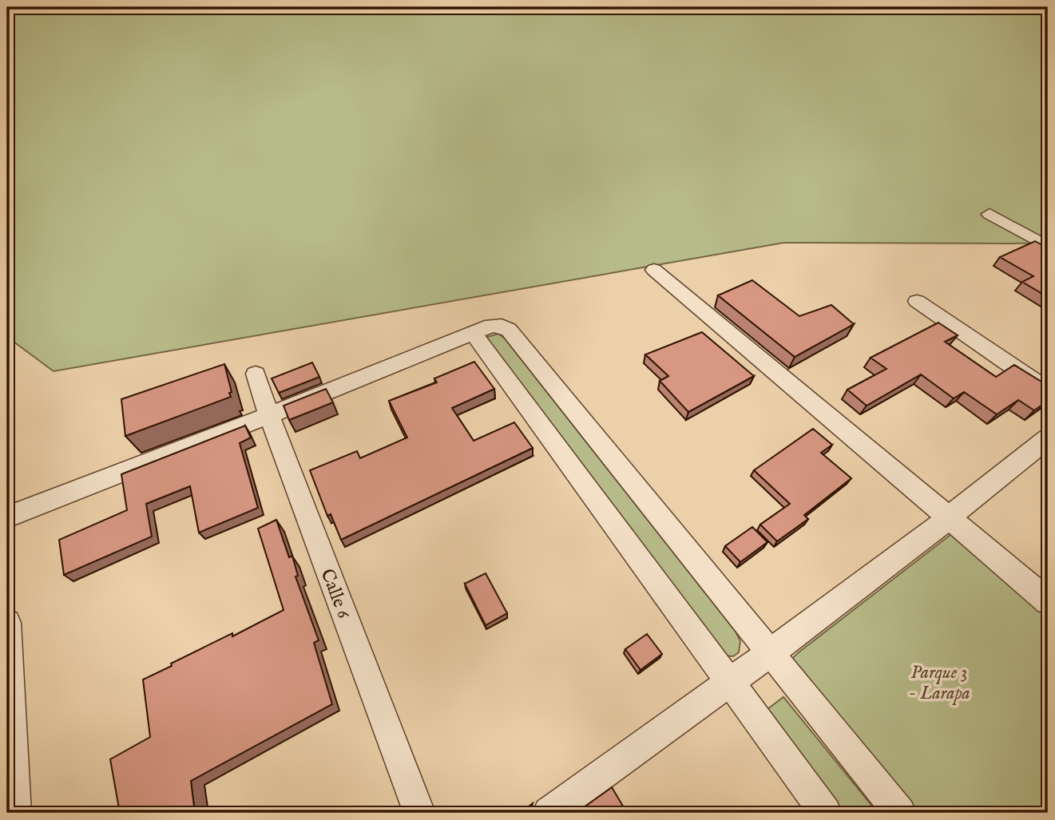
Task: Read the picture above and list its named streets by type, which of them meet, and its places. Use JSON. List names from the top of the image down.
{
  "streets": {
    "street": ["Calle 6"]
  },
  "parks": ["Parque 3 - Larapa"]
}
